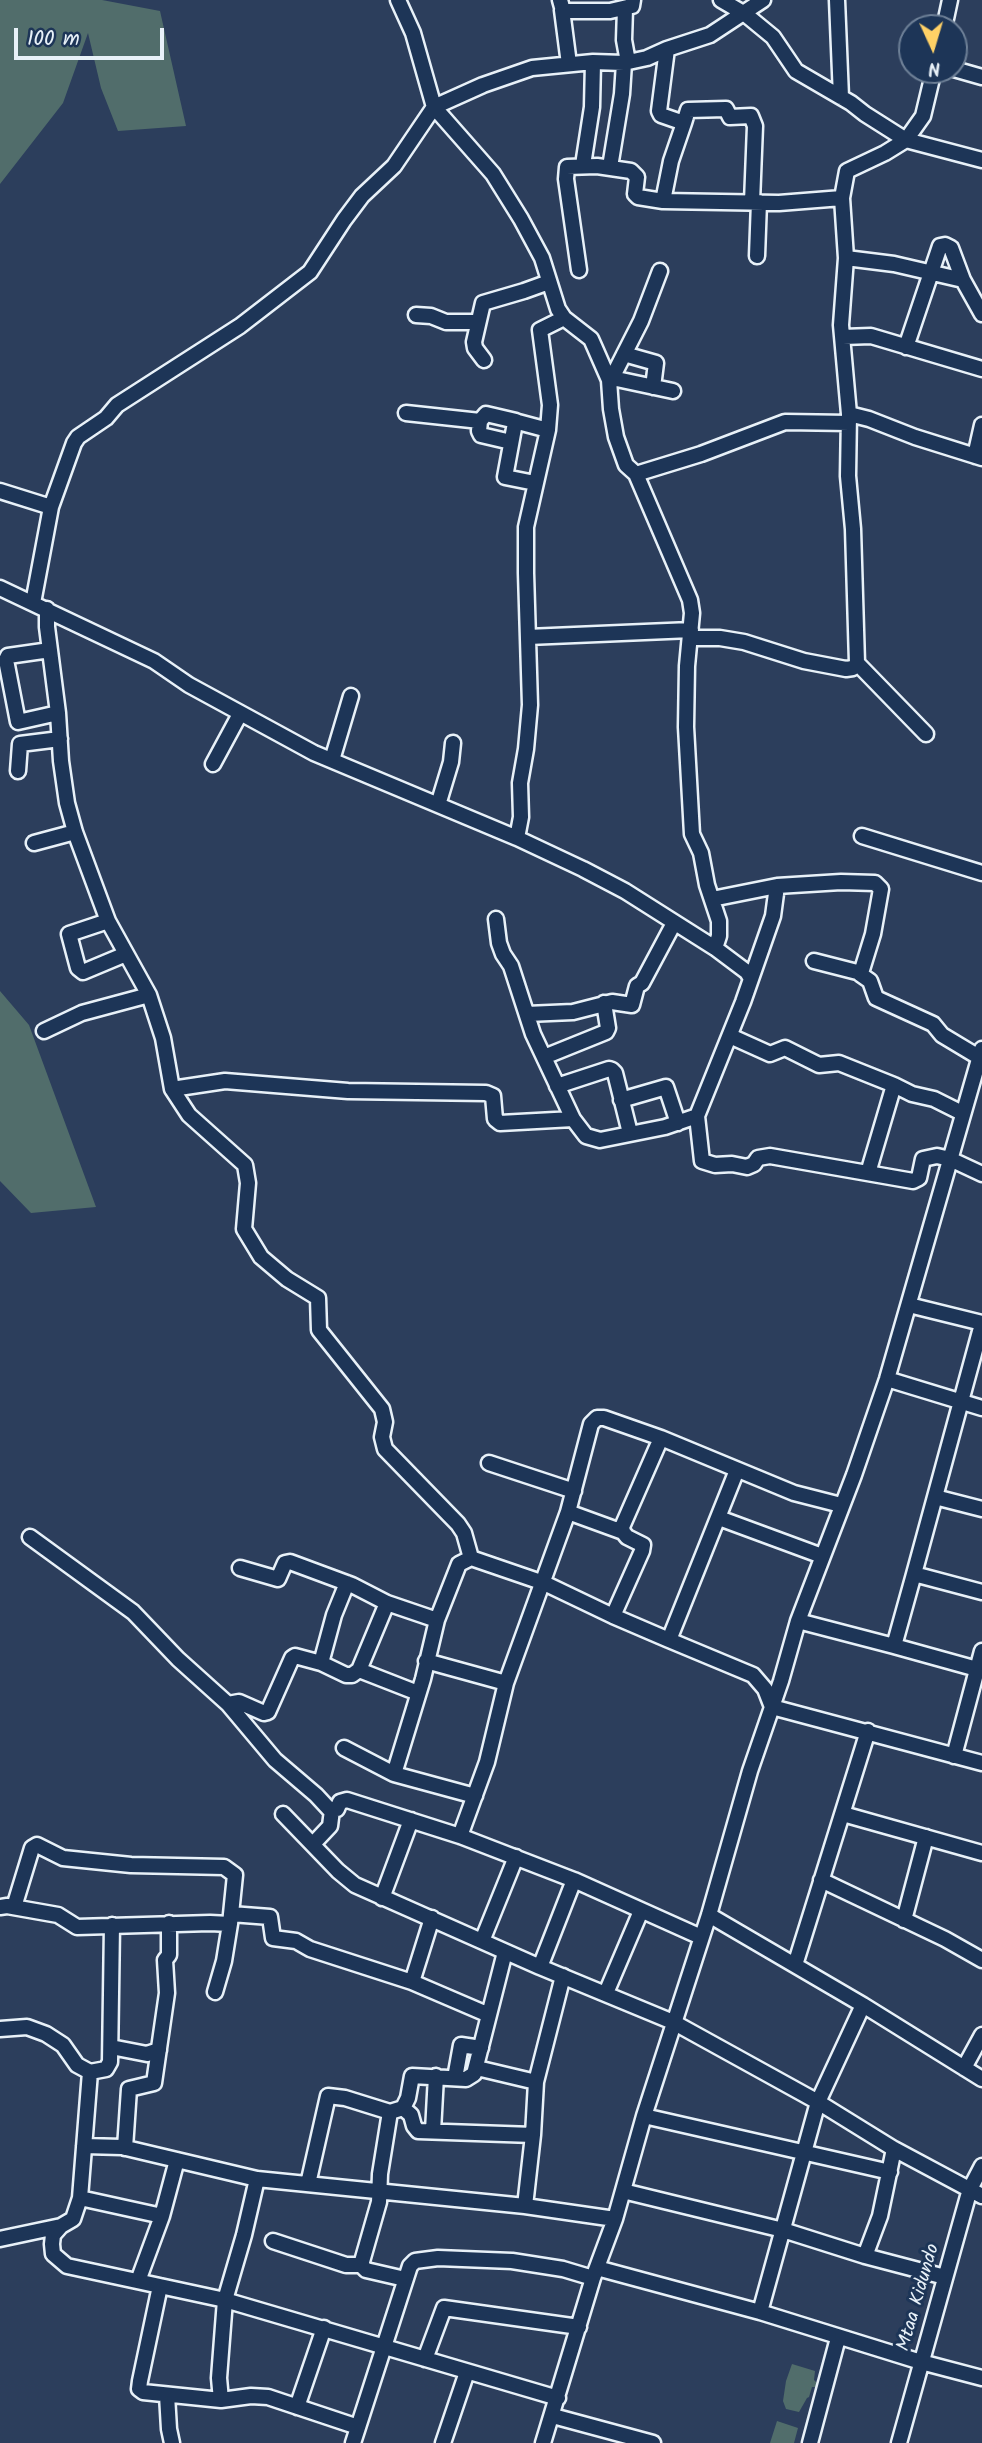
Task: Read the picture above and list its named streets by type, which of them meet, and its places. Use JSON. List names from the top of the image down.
{
  "streets": {
    "street": ["Mtaa Kidundo"]
  },
  "scale_bar": "100 m",
  "north": "bottom"
}
